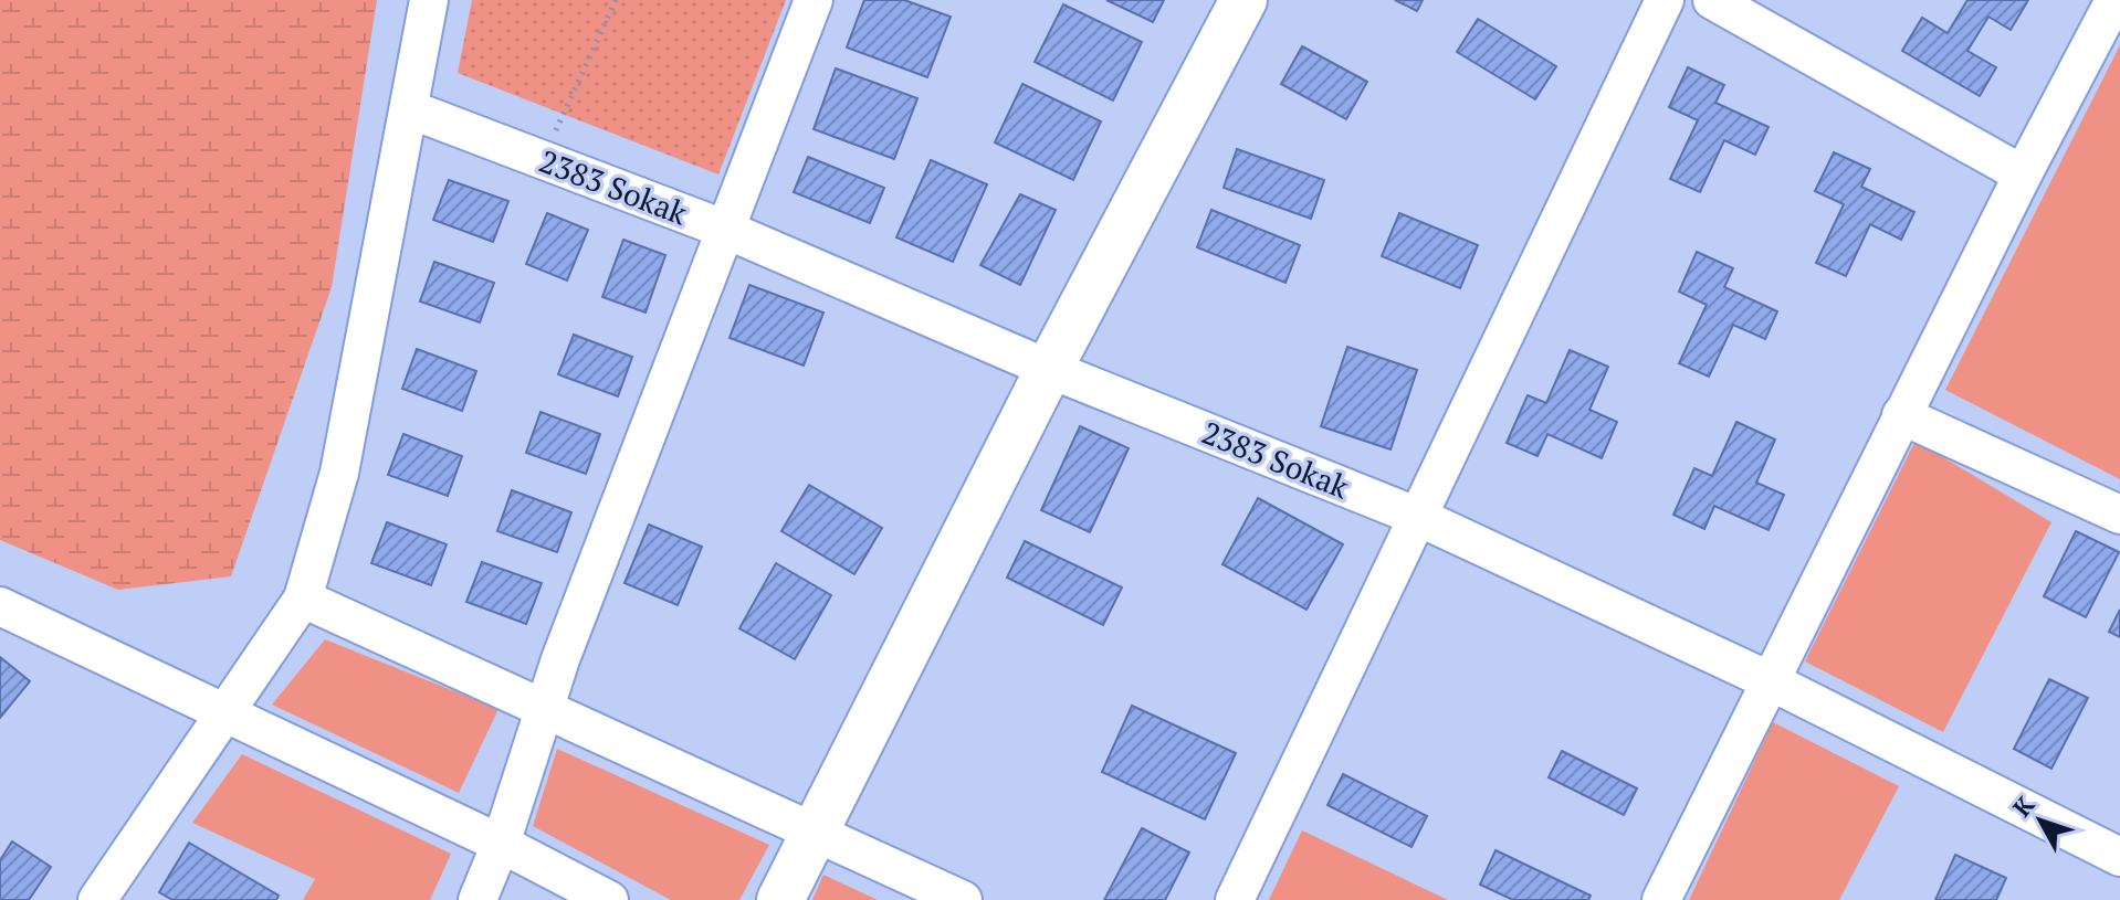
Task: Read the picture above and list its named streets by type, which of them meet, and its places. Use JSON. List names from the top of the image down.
{
  "streets": {
    "street": ["2383 Sokak"]
  },
  "north": "top left"
}
